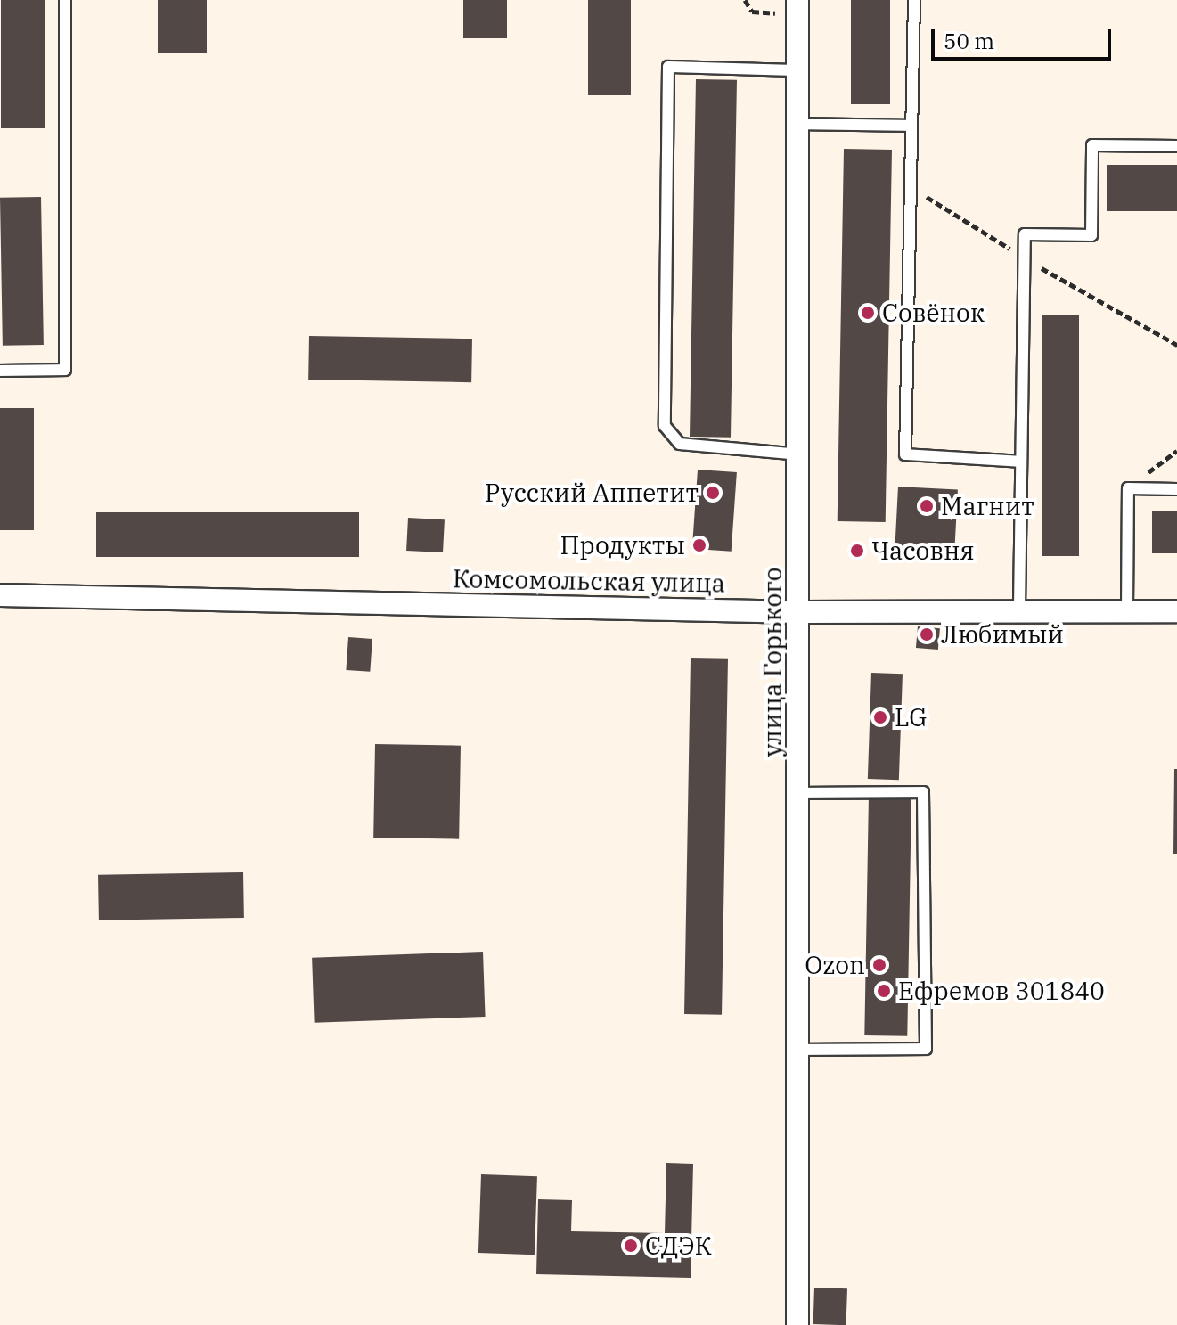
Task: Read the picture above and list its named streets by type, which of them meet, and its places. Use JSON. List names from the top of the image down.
{
  "streets": {
    "street": ["Комсомольская улица", "улица Горького"]
  },
  "crossings": [
    ["Комсомольская улица", "улица Горького"]
  ],
  "places": [
    "Совёнок",
    "Русский Аппетит",
    "Магнит",
    "Продукты",
    "Часовня",
    "Любимый",
    "LG",
    "Ozon",
    "Ефремов 301840",
    "СДЭК"
  ],
  "scale_bar": "50 m"
}
